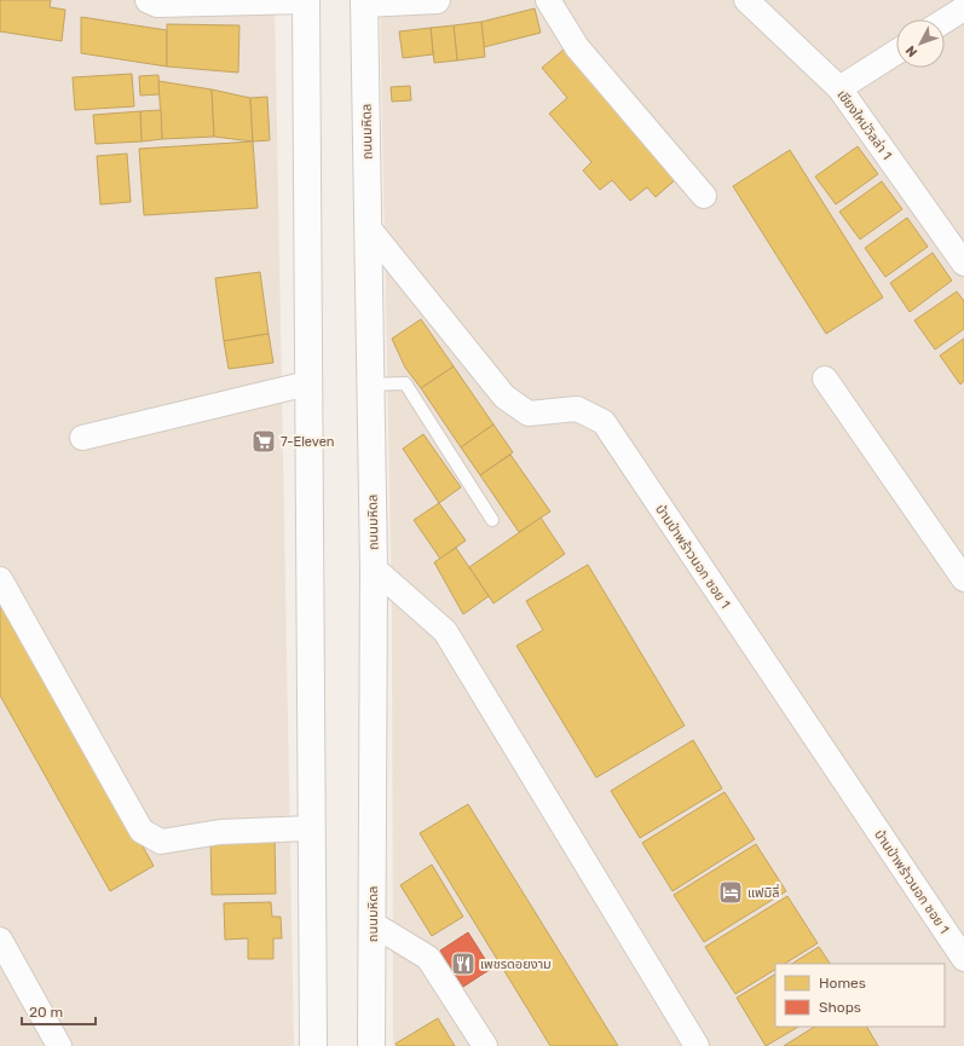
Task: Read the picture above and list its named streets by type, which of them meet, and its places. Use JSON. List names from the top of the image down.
{
  "streets": {
    "main road": ["ถนนมหิดล"],
    "street": ["เชียงใหม่วิลล่า 1", "บ้านป่าพร้าวนอก ซอย 1"]
  },
  "crossings": [
    ["ถนนมหิดล", "บ้านป่าพร้าวนอก ซอย 1"]
  ],
  "places": {
    "supermarket": ["7-Eleven"],
    "hotel": ["แฟมิลี่"],
    "restaurant": ["เพชรดอยงาม"]
  },
  "legend": ["Homes", "Shops"],
  "scale_bar": "20 m",
  "north": "bottom left"
}
